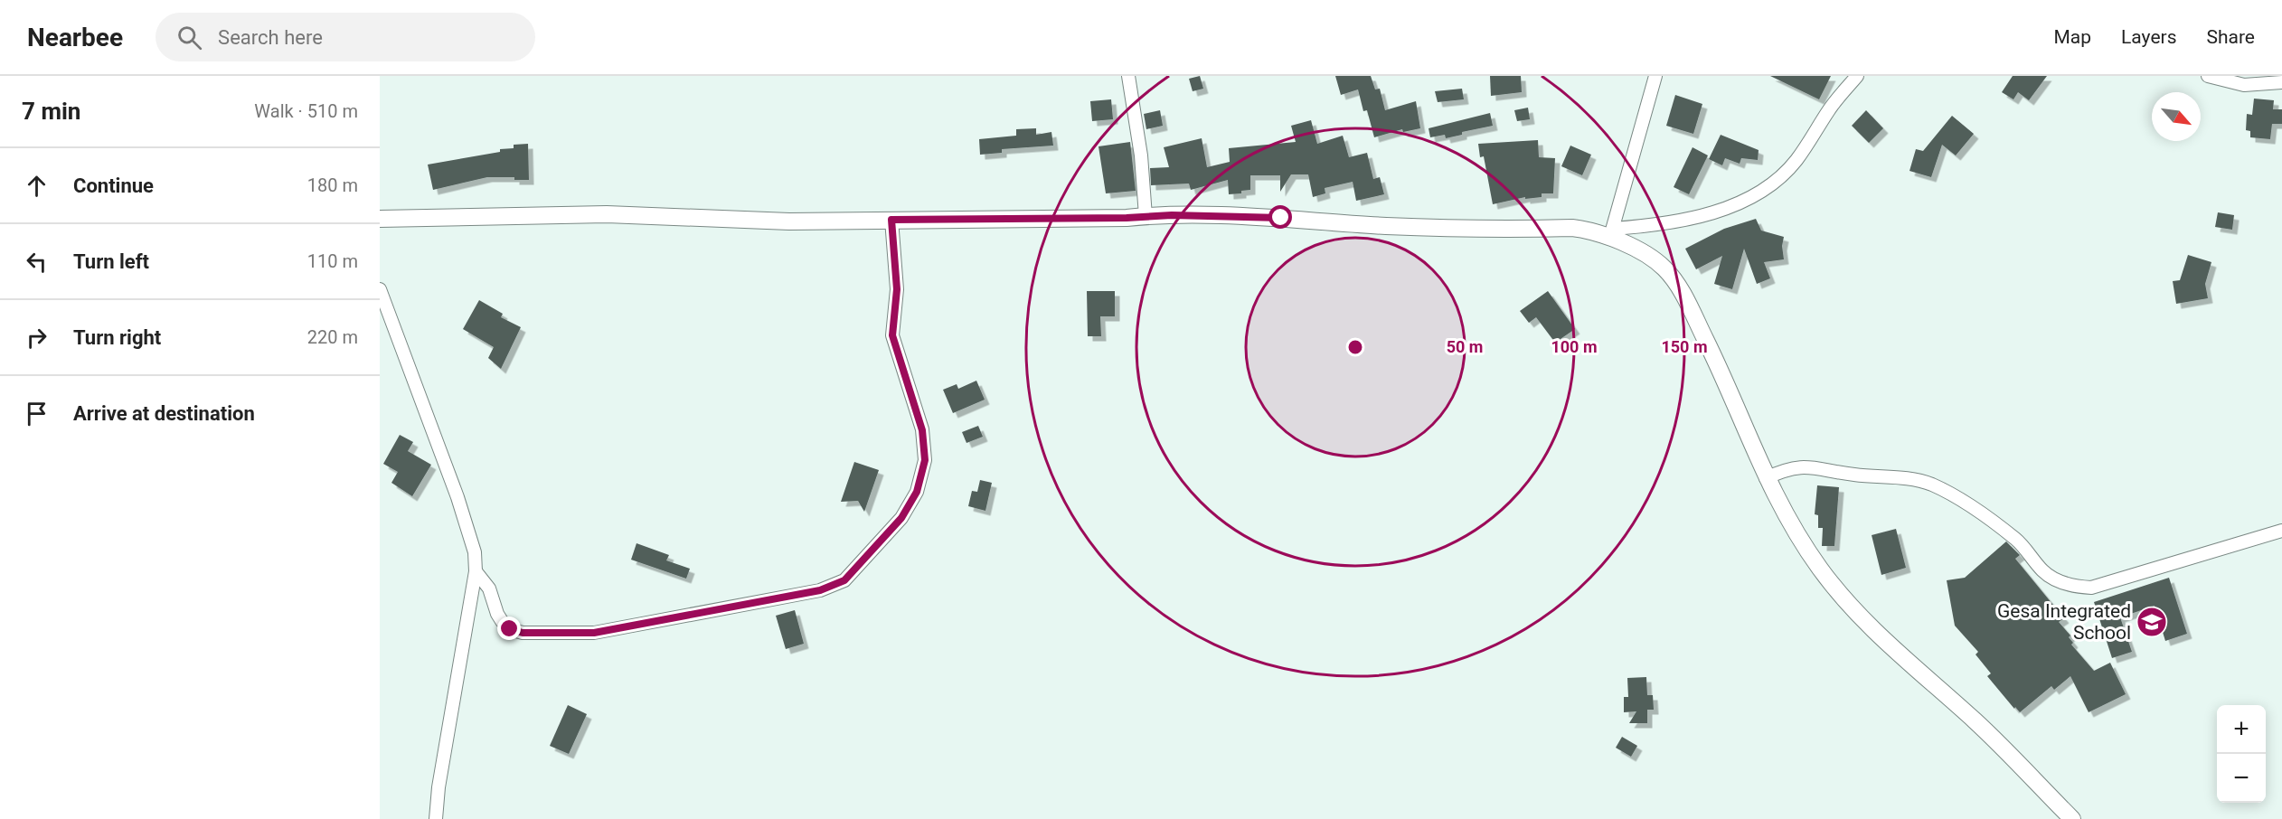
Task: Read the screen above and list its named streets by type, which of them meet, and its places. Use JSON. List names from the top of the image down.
{
  "places": {
    "school or university": ["Gesa Integrated School"]
  },
  "north": "bottom right",
  "page": {
    "header": "Nearbee",
    "search": "Search here",
    "nav": ["Map", "Layers", "Share"],
    "heading": ["7 min", "Walk · 510 m"],
    "list": [
      ["Continue", "180 m"],
      ["Turn left", "110 m"],
      ["Turn right", "220 m"],
      "Arrive at destination"
    ],
    "map_buttons": ["+", "−"]
  },
  "rings": ["50 m", "100 m", "150 m"]
}
